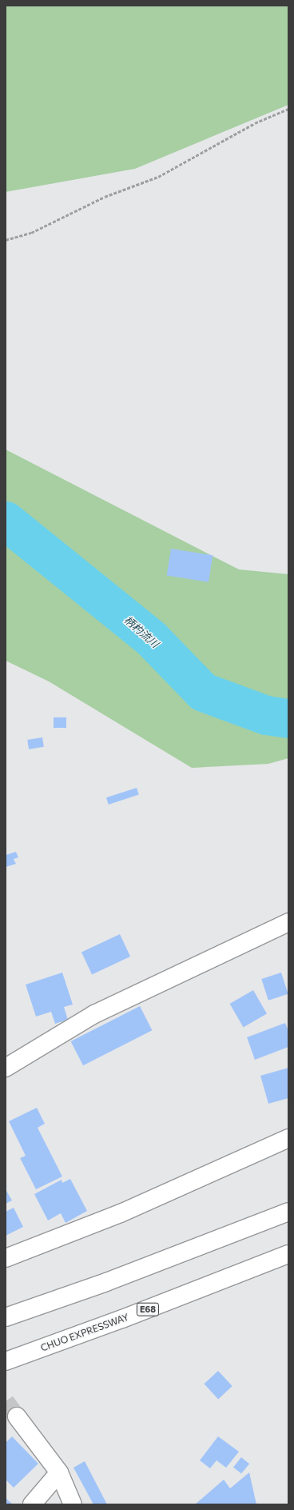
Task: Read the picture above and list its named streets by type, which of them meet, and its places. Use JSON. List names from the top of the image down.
{
  "streets": {
    "main road": ["E68", "CHUO EXPRESSWAY"]
  },
  "water": ["柄杓流川"]
}
